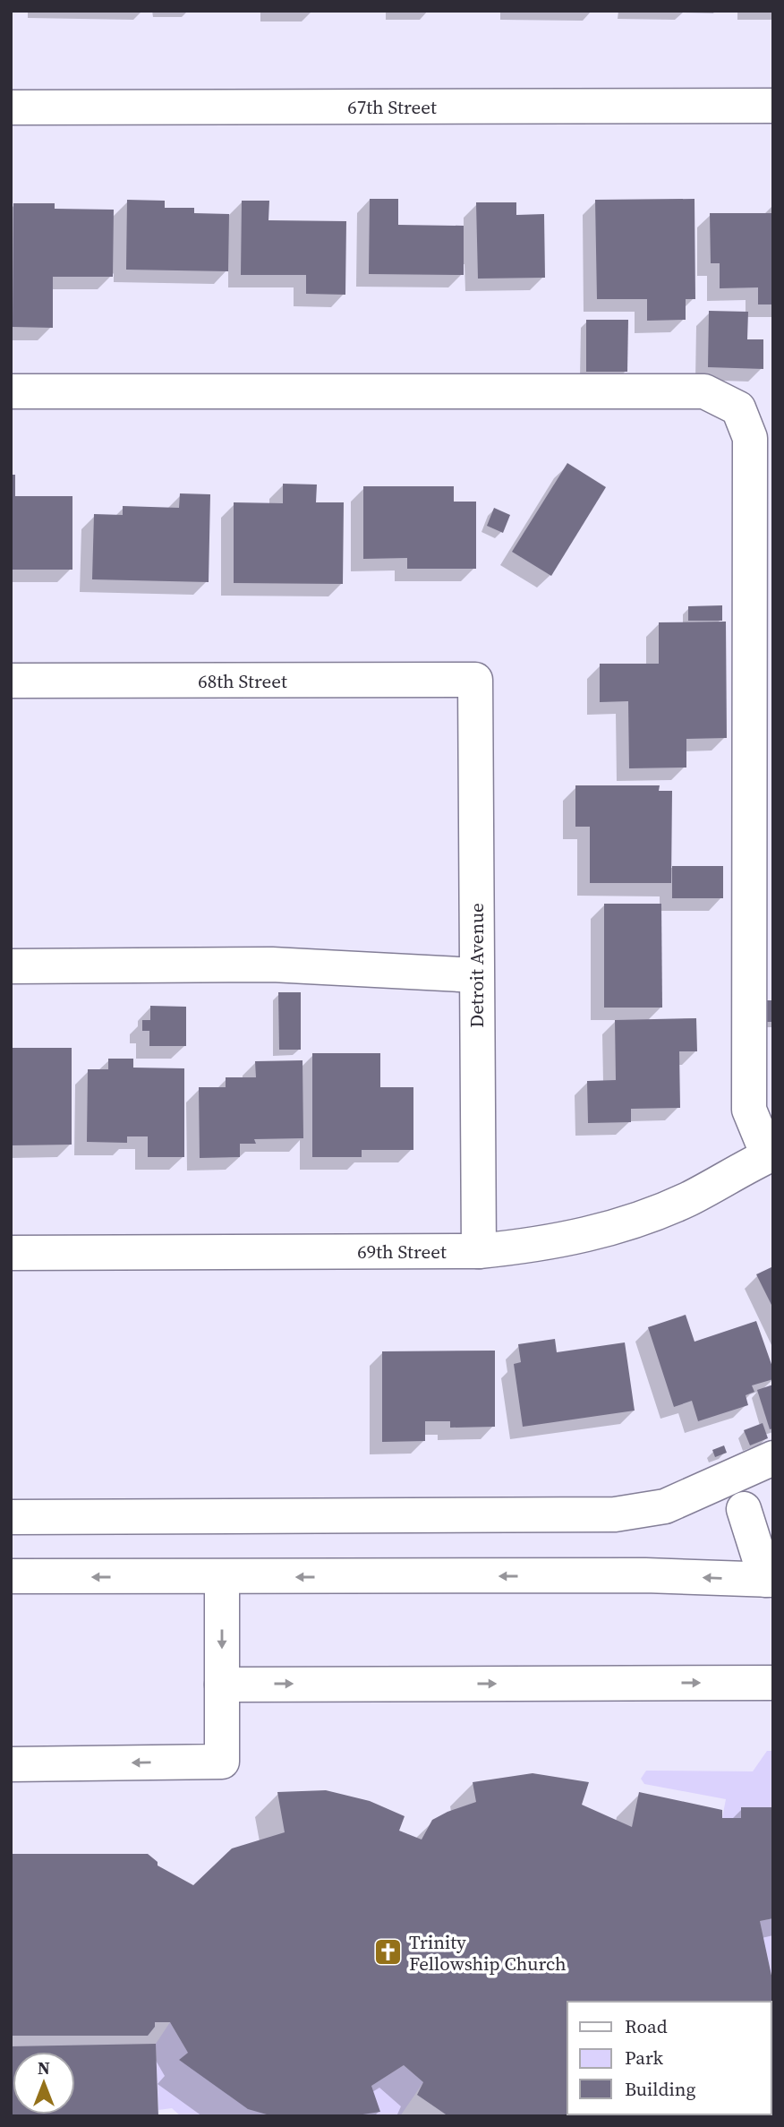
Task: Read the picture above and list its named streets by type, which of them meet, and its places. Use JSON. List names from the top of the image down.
{
  "streets": {
    "street": [
      "67th Street",
      "68th Street",
      "Detroit Avenue",
      "69th Street"
    ]
  },
  "crossings": [
    ["68th Street", "Detroit Avenue"],
    ["Detroit Avenue", "69th Street"]
  ],
  "places": {
    "church": ["Trinity Fellowship Church"]
  },
  "legend": ["Road", "Park", "Building"],
  "north": "top"
}
